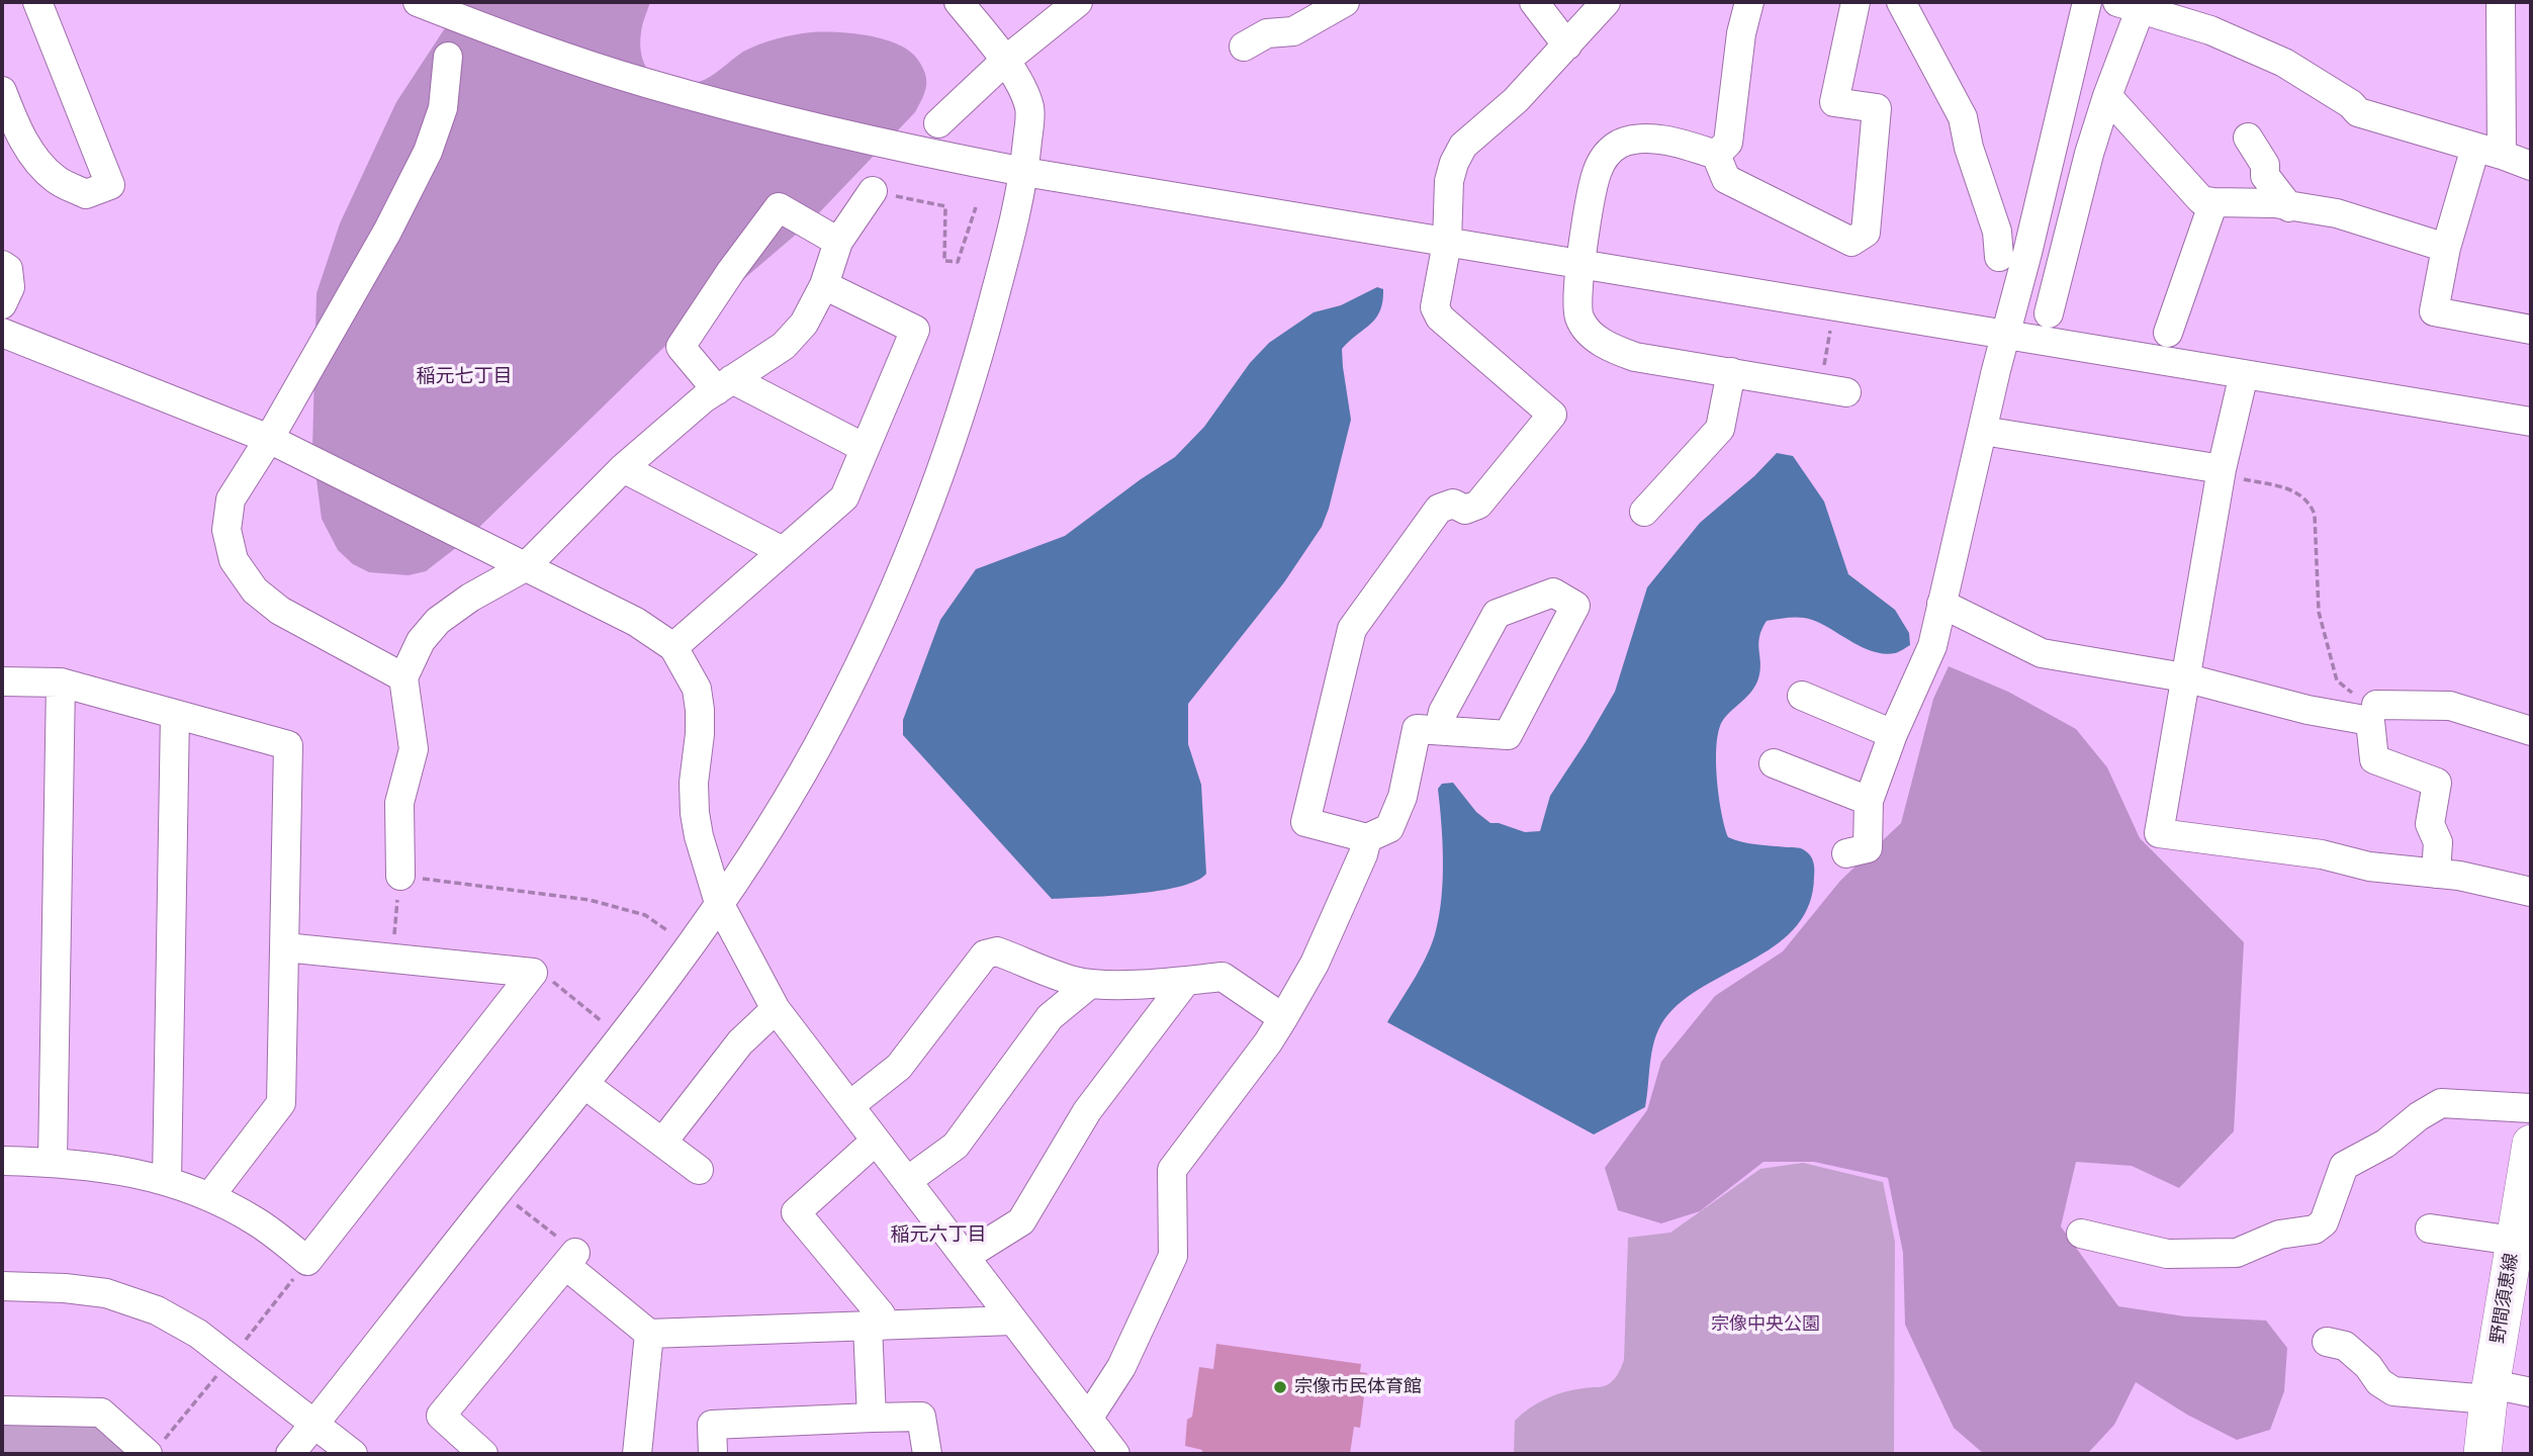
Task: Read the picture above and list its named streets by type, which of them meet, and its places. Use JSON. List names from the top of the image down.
{
  "streets": {
    "main road": ["野間須恵線"]
  },
  "districts": ["稲元七丁目", "稲元六丁目"],
  "parks": ["宗像中央公園"],
  "places": ["宗像市民体育館"]
}
